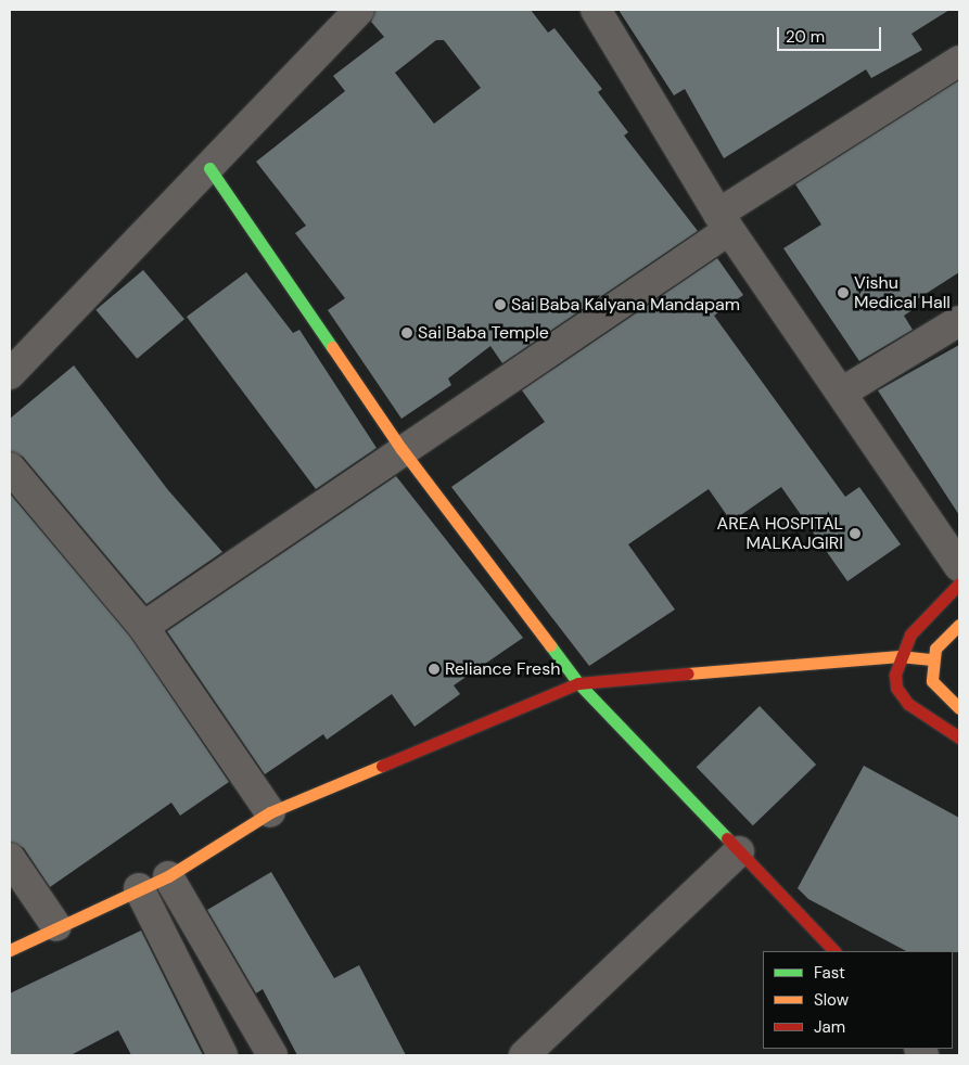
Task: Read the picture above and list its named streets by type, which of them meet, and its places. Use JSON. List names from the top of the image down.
{
  "places": [
    "Vishu Medical Hall",
    "Sai Baba Kalyana Mandapam",
    "Sai Baba Temple",
    "AREA HOSPITAL MALKAJGIRI",
    "Reliance Fresh"
  ],
  "legend": ["Fast", "Slow", "Jam"],
  "scale_bar": "20 m"
}
